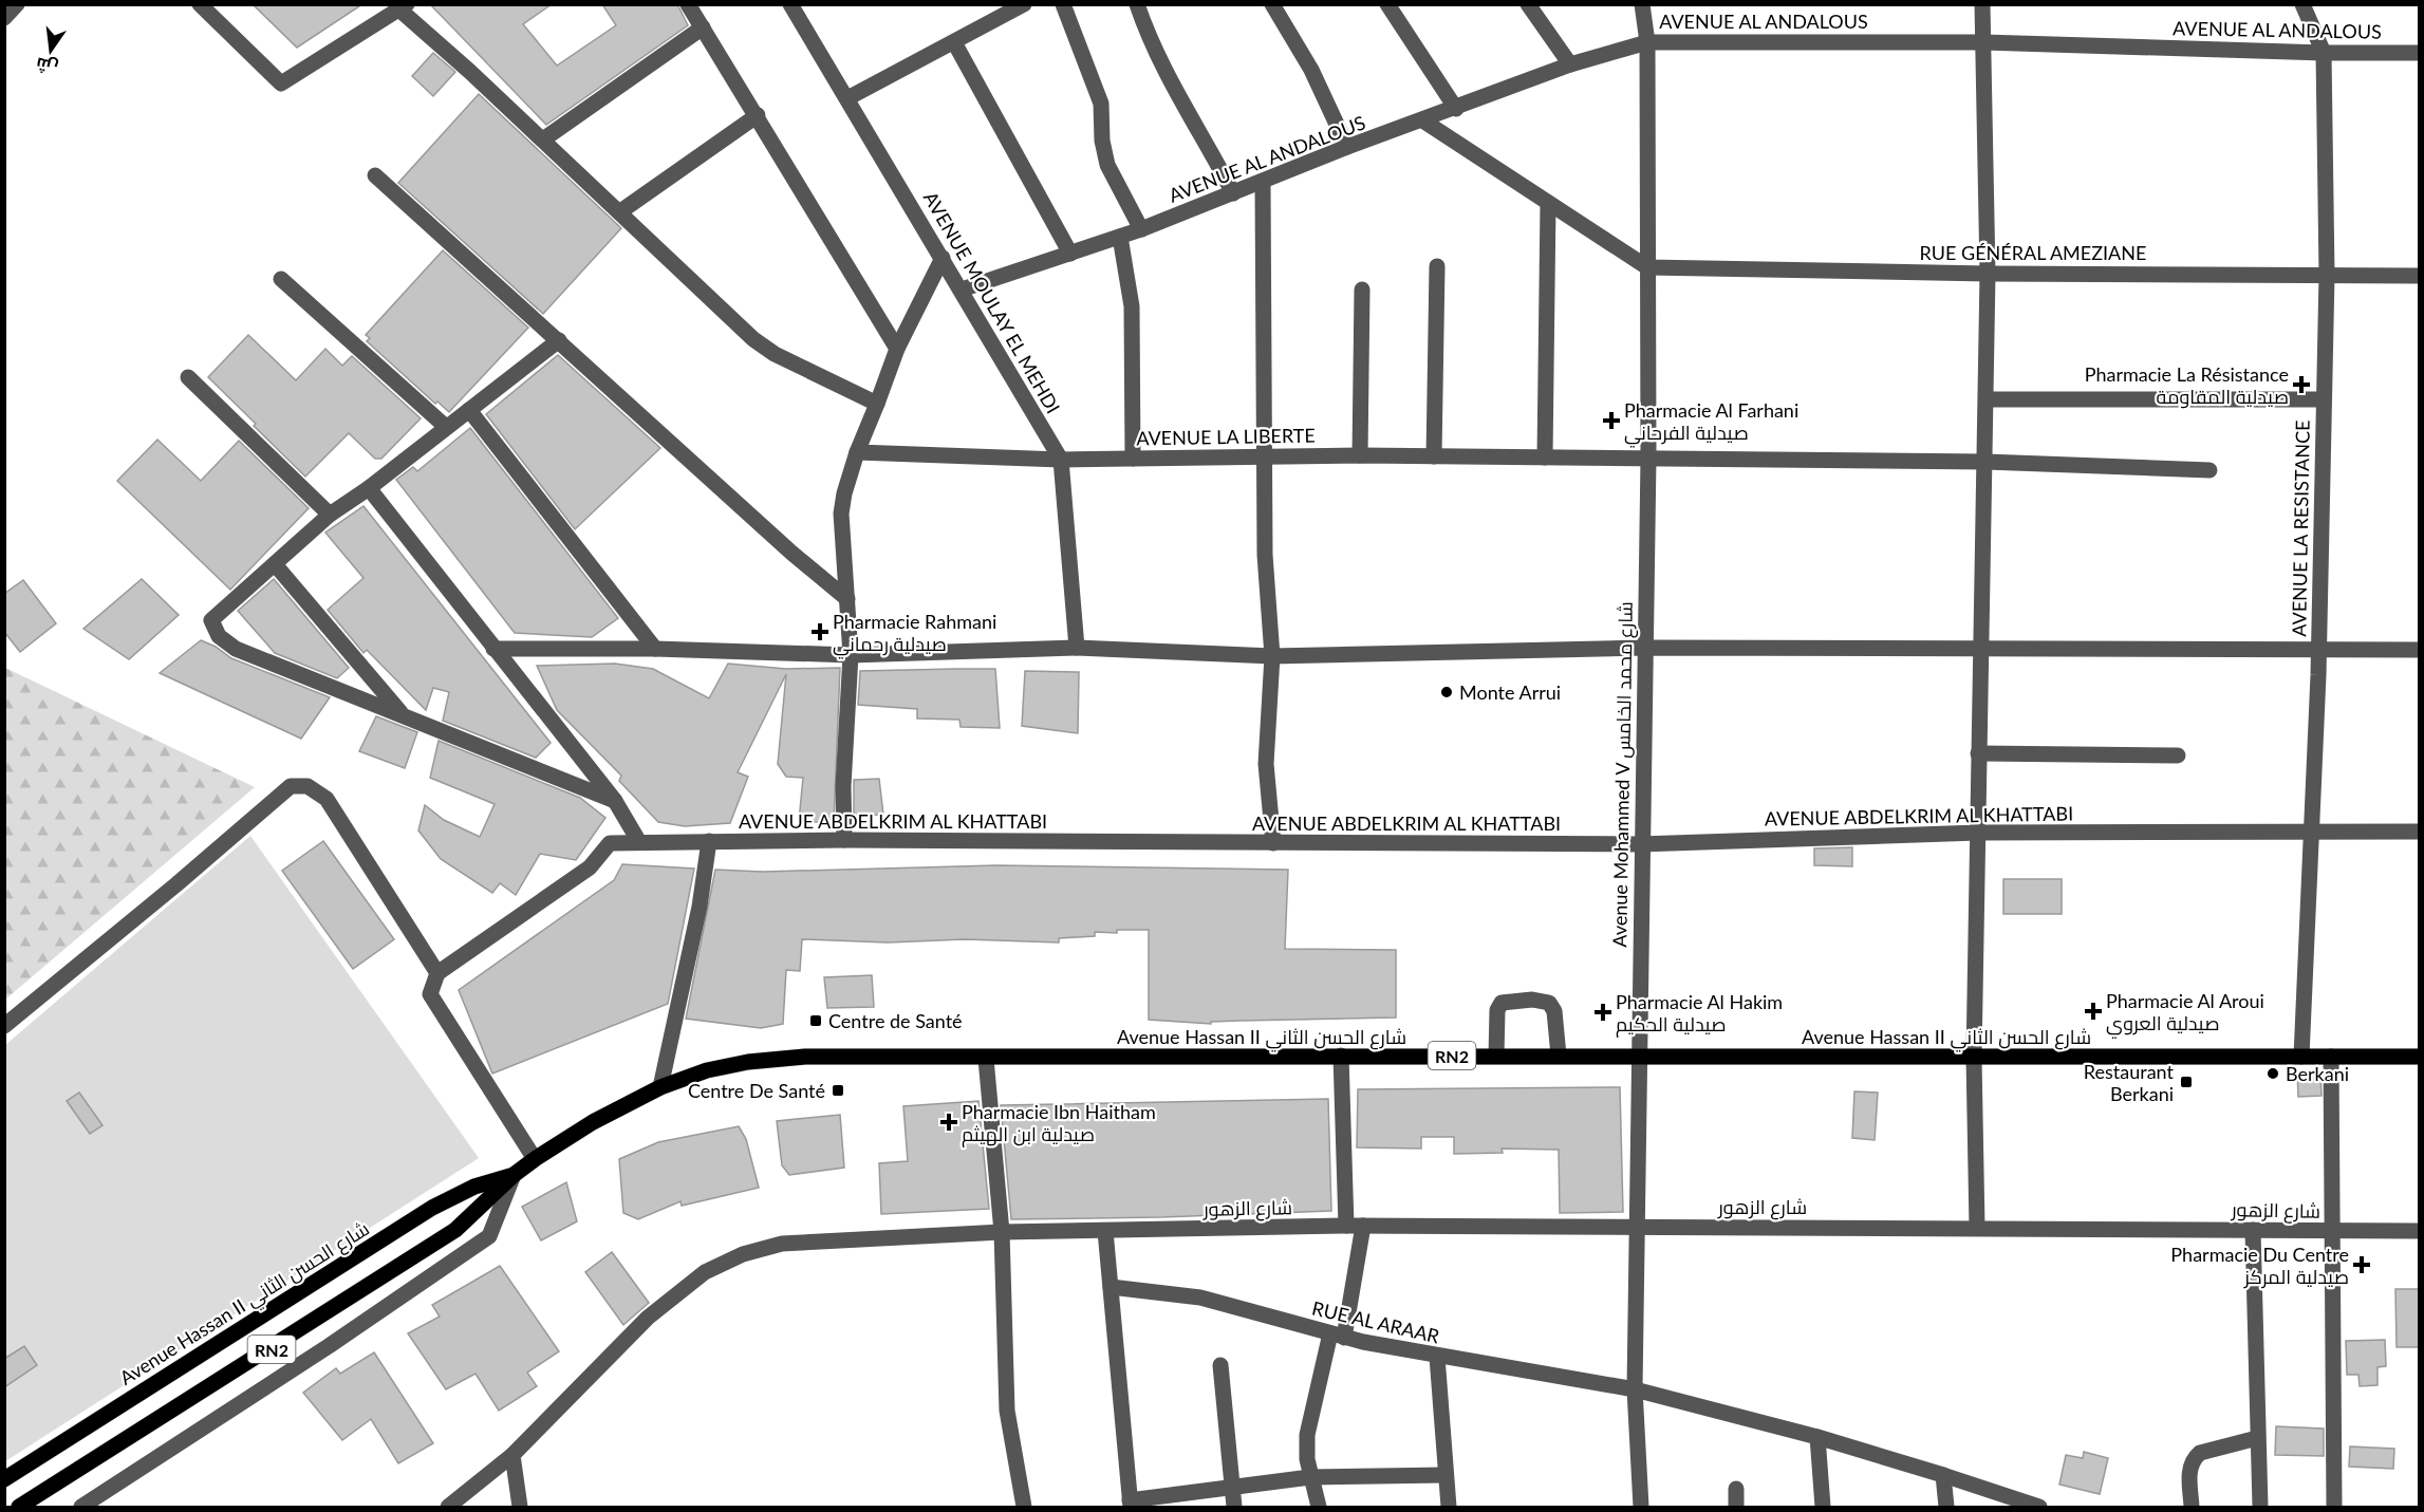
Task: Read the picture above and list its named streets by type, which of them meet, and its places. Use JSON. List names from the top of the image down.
{
  "streets": {
    "main road": ["Avenue Hassan II شارع الحسن الثاني", "RN2"],
    "street": [
      "AVENUE AL ANDALOUS",
      "RUE GÉNÉRAL AMEZIANE",
      "AVENUE MOULAY EL MEHDI",
      "AVENUE LA LIBERTE",
      "AVENUE LA RESISTANCE",
      "Avenue Mohammed V شارع محمد الخامس",
      "AVENUE ABDELKRIM AL KHATTABI",
      "شارع الزهور",
      "RUE AL ARAAR"
    ]
  },
  "crossings": [
    ["AVENUE AL ANDALOUS", "AVENUE MOULAY EL MEHDI"],
    ["AVENUE AL ANDALOUS", "AVENUE LA RESISTANCE"],
    ["AVENUE AL ANDALOUS", "Avenue Mohammed V شارع محمد الخامس"],
    ["RUE GÉNÉRAL AMEZIANE", "AVENUE LA RESISTANCE"],
    ["RUE GÉNÉRAL AMEZIANE", "Avenue Mohammed V شارع محمد الخامس"],
    ["AVENUE MOULAY EL MEHDI", "AVENUE LA LIBERTE"],
    ["AVENUE LA LIBERTE", "Avenue Mohammed V شارع محمد الخامس"],
    ["AVENUE LA RESISTANCE", "AVENUE ABDELKRIM AL KHATTABI"],
    ["AVENUE LA RESISTANCE", "Avenue Hassan II شارع الحسن الثاني"],
    ["Avenue Mohammed V شارع محمد الخامس", "AVENUE ABDELKRIM AL KHATTABI"],
    ["Avenue Mohammed V شارع محمد الخامس", "Avenue Hassan II شارع الحسن الثاني"],
    ["Avenue Mohammed V شارع محمد الخامس", "شارع الزهور"],
    ["Avenue Mohammed V شارع محمد الخامس", "RUE AL ARAAR"]
  ],
  "places": {
    "health": [
      "Pharmacie La Résistance صيدلية المقاومة",
      "Pharmacie Al Farhani صيدلية الفرحاني",
      "Pharmacie Rahmani صيدلية رحماني",
      "Pharmacie Al Aroui صيدلية العروي",
      "Pharmacie Al Hakim صيدلية الحكيم",
      "Pharmacie Ibn Haitham صيدلية ابن الهيثم",
      "Pharmacie Du Centre صيدلية المركز"
    ],
    "other": ["Monte Arrui", "Berkani"],
    "transit": ["Centre de Santé", "Restaurant Berkani", "Centre De Santé"]
  },
  "north": "bottom"
}
